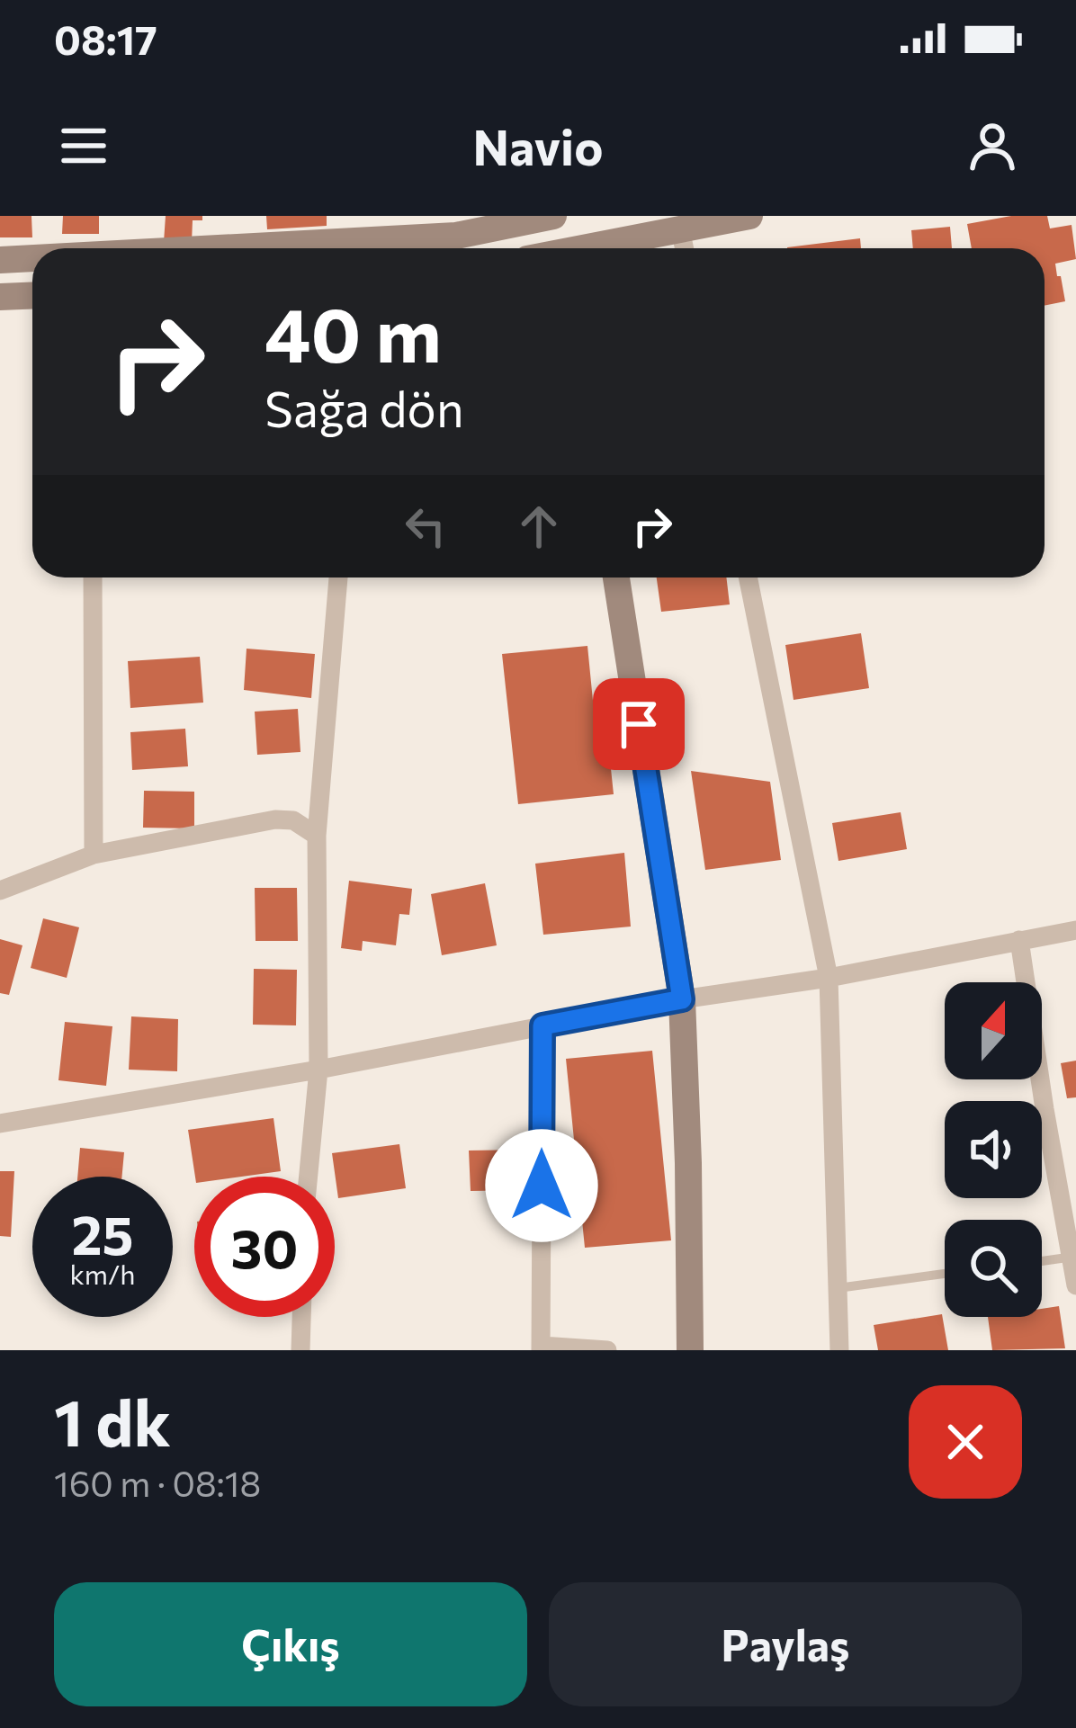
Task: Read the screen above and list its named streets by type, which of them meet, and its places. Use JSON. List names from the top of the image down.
{
  "north": "top",
  "page": {
    "status": "08:17",
    "header": "Navio",
    "turn": ["40 m", "Sağa dön"],
    "speed": "25 km/h",
    "limit": "30",
    "heading": ["1 dk", "160 m · 08:18"],
    "buttons": ["Çıkış", "Paylaş"]
  }
}
